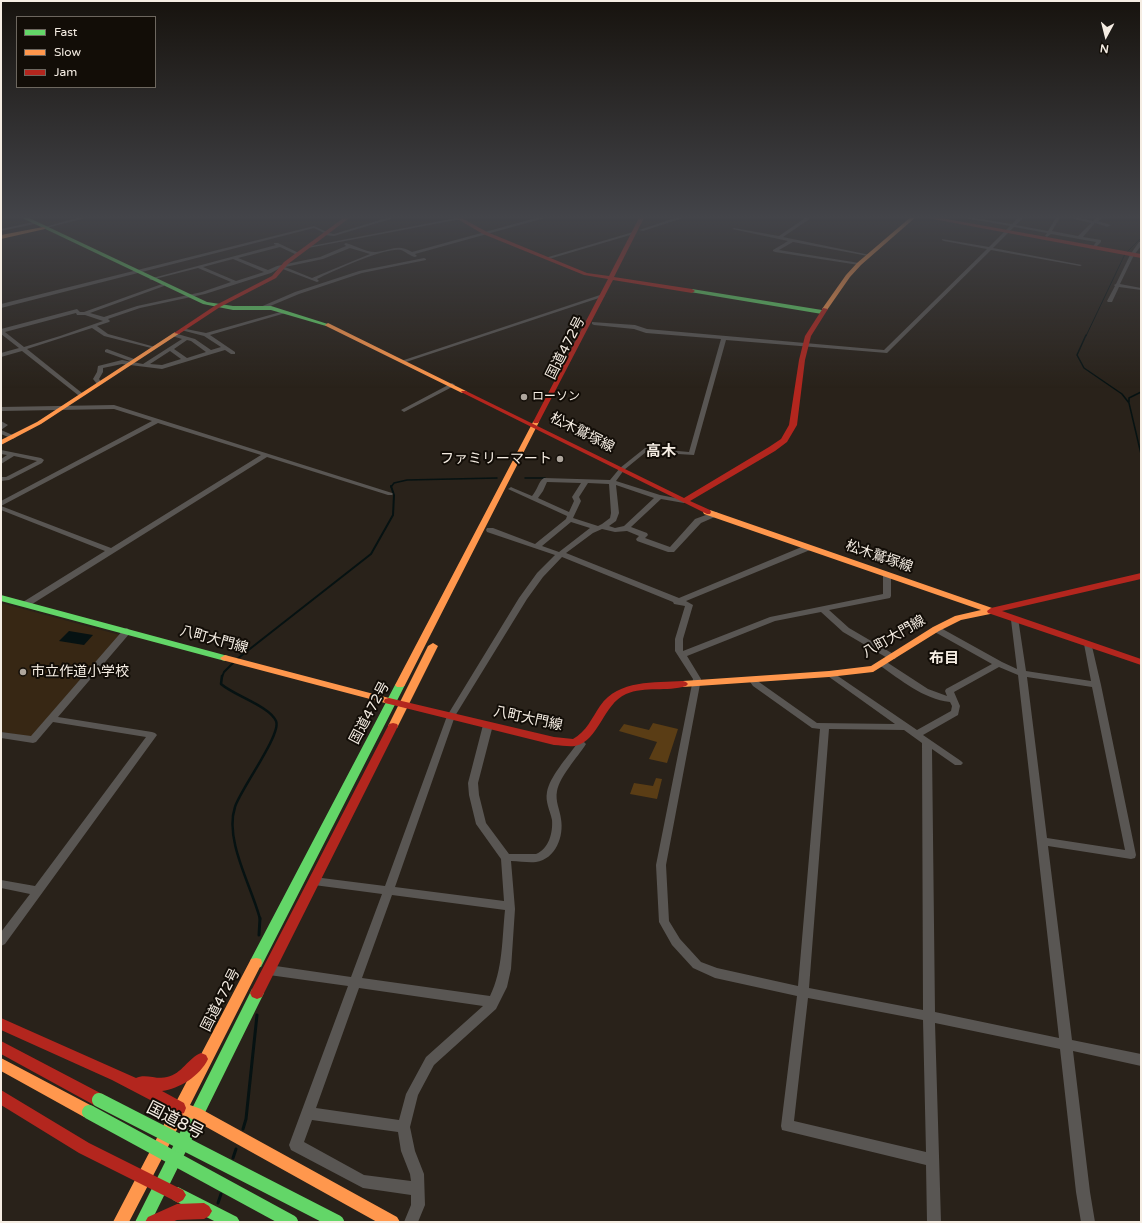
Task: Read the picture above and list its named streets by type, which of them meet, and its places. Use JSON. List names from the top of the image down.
{
  "streets": {
    "main road": [
      "国道472号",
      "松木鷲塚線",
      "八町大門線",
      "国道8号"
    ]
  },
  "crossings": [
    ["国道472号", "松木鷲塚線"],
    ["国道472号", "八町大門線"],
    ["松木鷲塚線", "八町大門線"]
  ],
  "districts": ["高木", "布目"],
  "places": ["ローソン", "ファミリーマート", "市立作道小学校"],
  "legend": ["Fast", "Slow", "Jam"],
  "north": "bottom"
}
